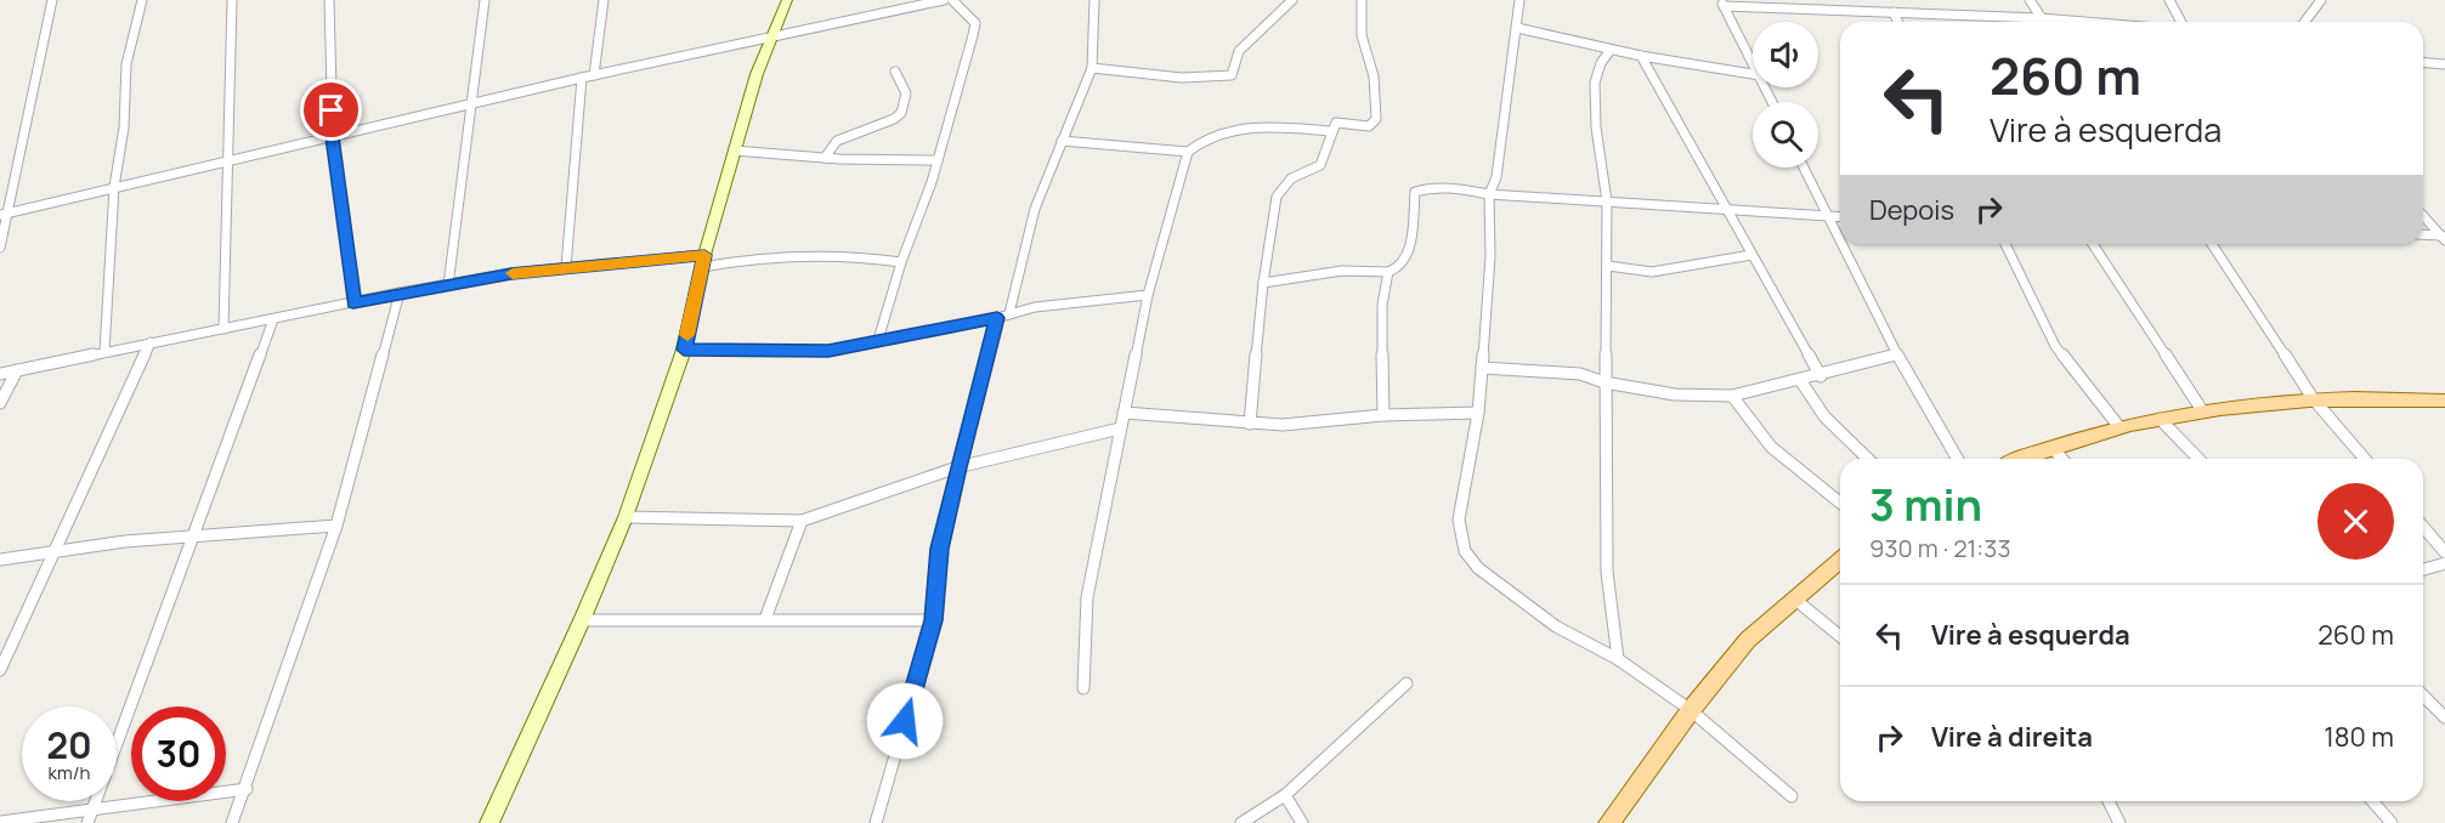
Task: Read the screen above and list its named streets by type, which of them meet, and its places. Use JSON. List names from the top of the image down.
{
  "page": {
    "turn": ["260 m", "Vire à esquerda"],
    "then": "Depois",
    "heading": ["3 min", "930 m · 21:33"],
    "list": [
      {
        "name": "Vire à esquerda",
        "value": "260 m"
      },
      {
        "name": "Vire à direita",
        "value": "180 m"
      }
    ],
    "speed": "20 km/h",
    "limit": "30"
  }
}
